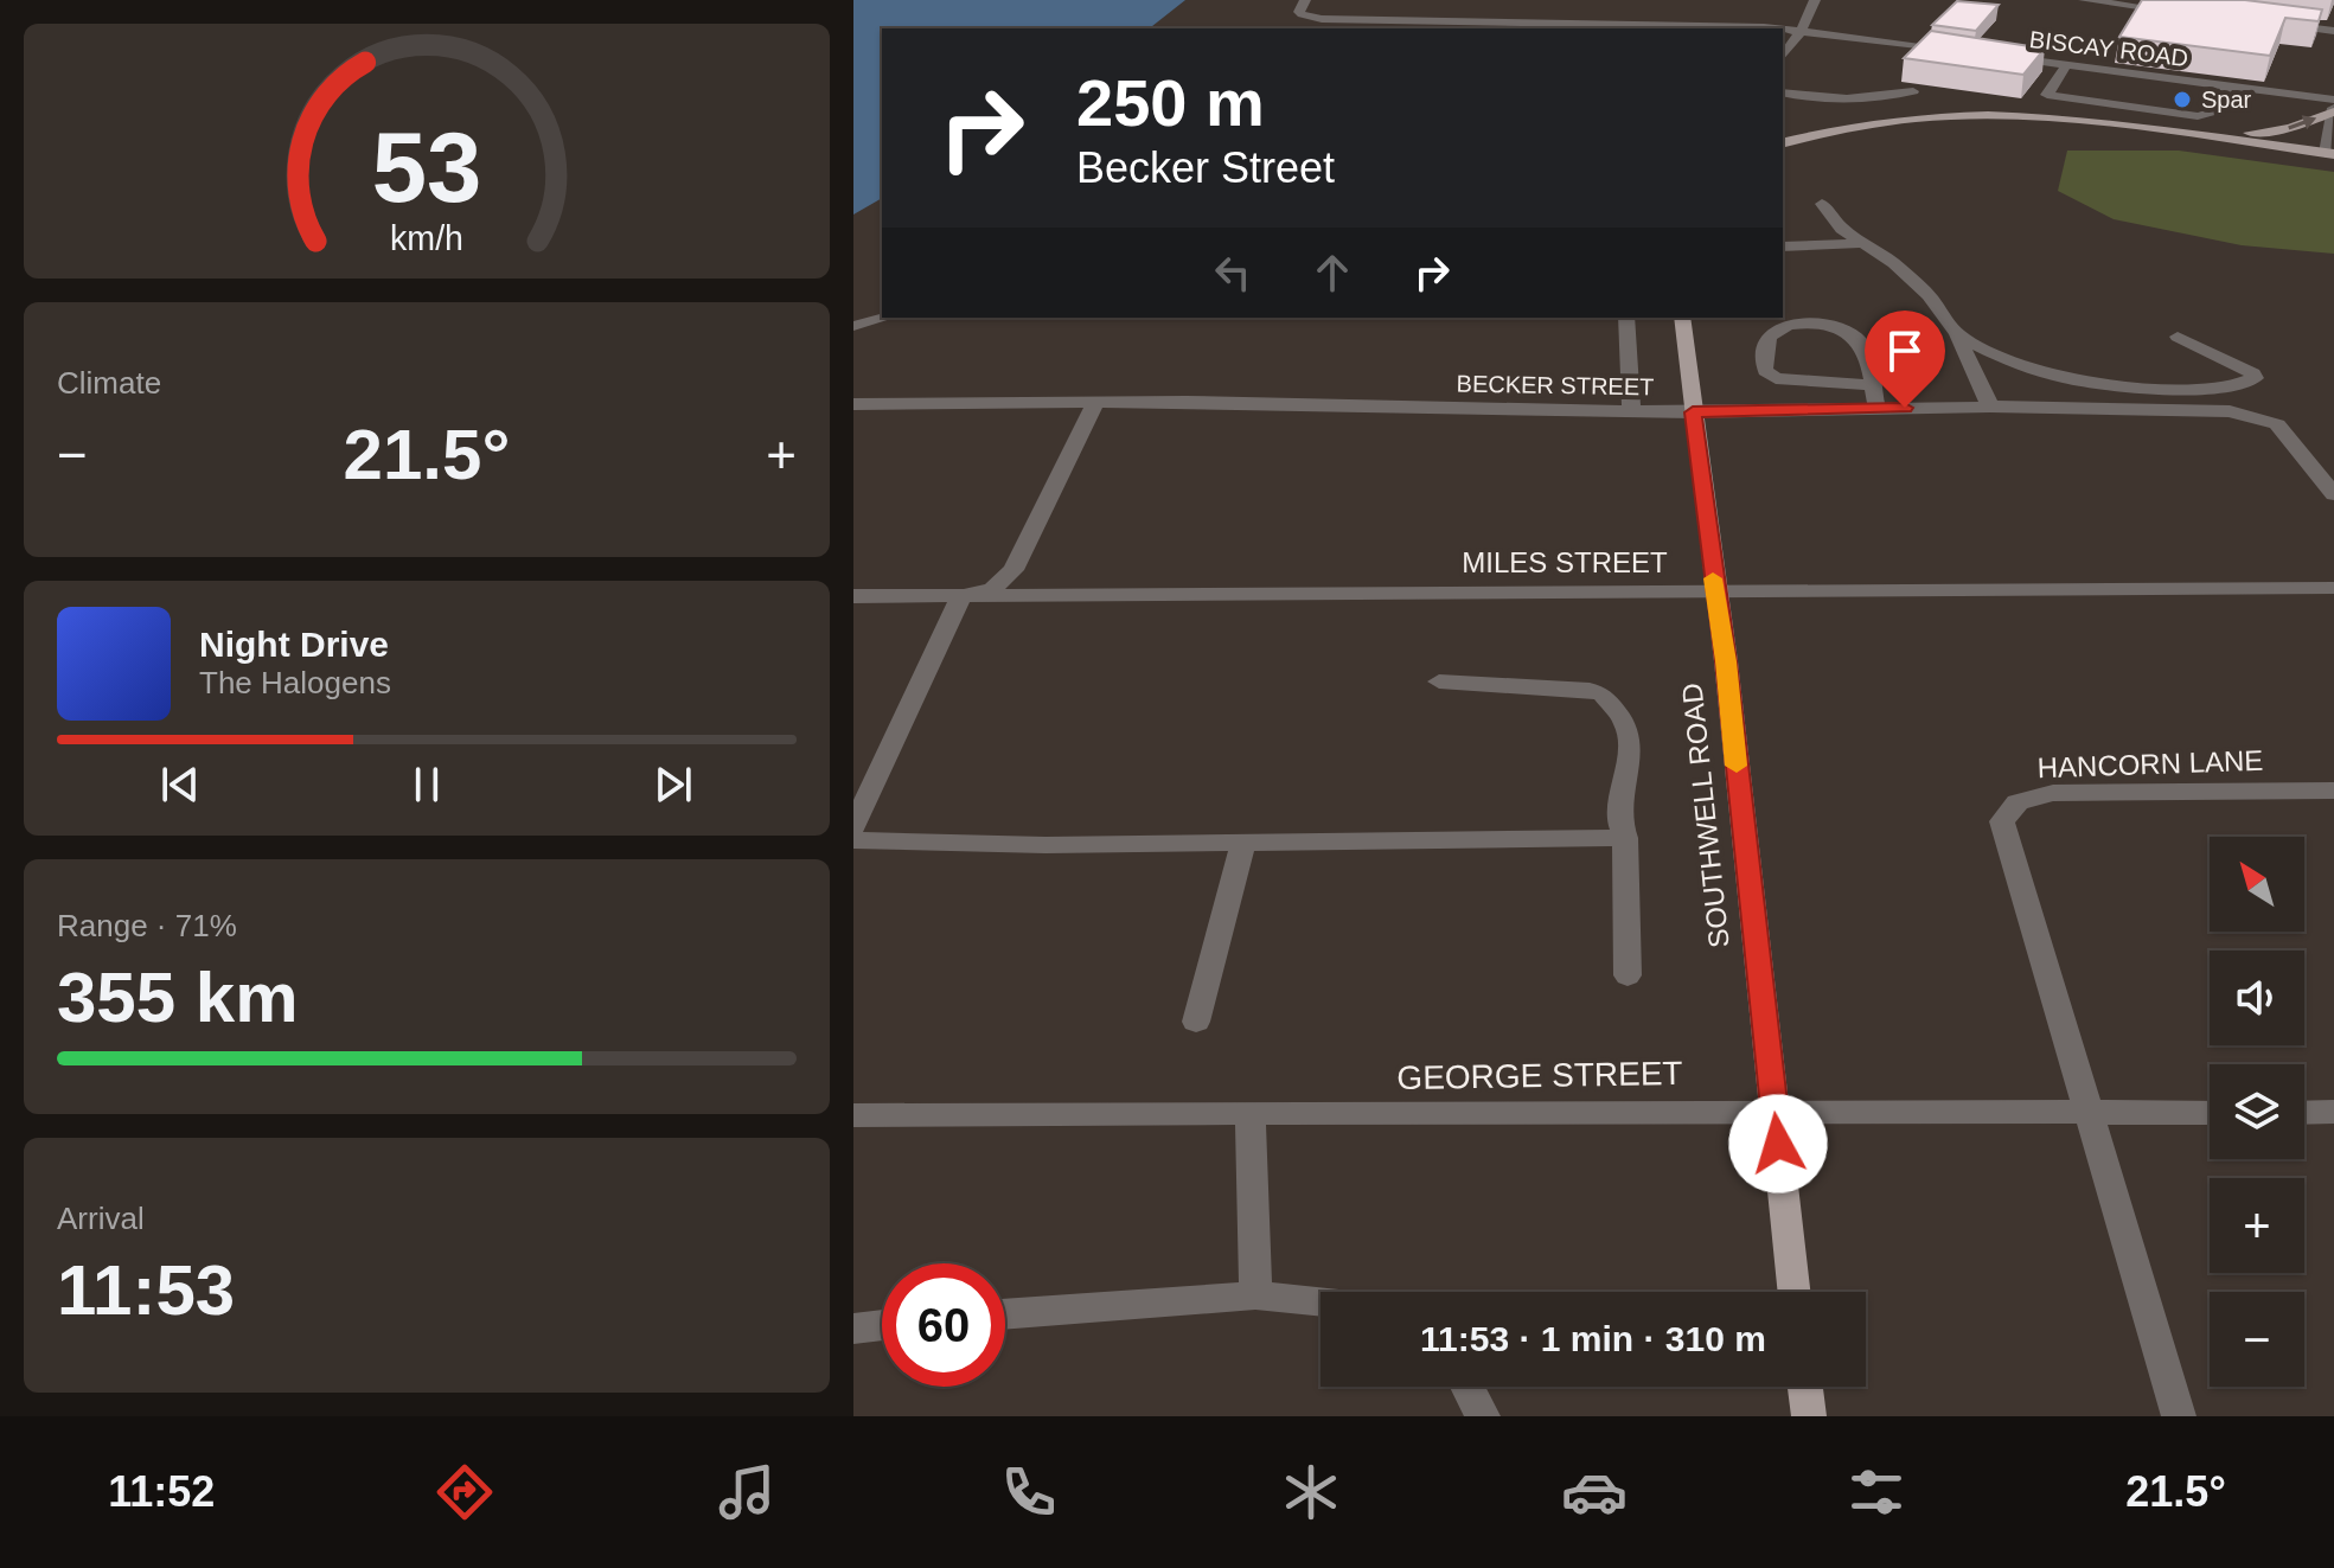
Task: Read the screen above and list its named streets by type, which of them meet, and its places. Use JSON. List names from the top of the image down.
{
  "streets": {
    "main road": ["SOUTHWELL ROAD"],
    "street": [
      "BISCAY ROAD",
      "BECKER STREET",
      "MILES STREET",
      "HANCORN LANE",
      "GEORGE STREET"
    ]
  },
  "crossings": [
    ["BECKER STREET", "SOUTHWELL ROAD"],
    ["MILES STREET", "SOUTHWELL ROAD"],
    ["HANCORN LANE", "GEORGE STREET"],
    ["SOUTHWELL ROAD", "GEORGE STREET"]
  ],
  "places": ["Spar"],
  "north": "top left",
  "page": {
    "turn": ["250 m", "Becker Street"],
    "tile": [
      "Climate",
      ["Range · 71%", "355 km"],
      ["Arrival", "11:53"]
    ],
    "heat": ["−", "21.5°", "+"],
    "song": ["Night Drive", "The Halogens"],
    "map_buttons": ["+", "−"],
    "limit": "60",
    "trip": "11:53 · 1 min · 310 m",
    "tabs": ["11:52", "21.5°"],
    "gauge": ["53", "km/h"]
  }
}
